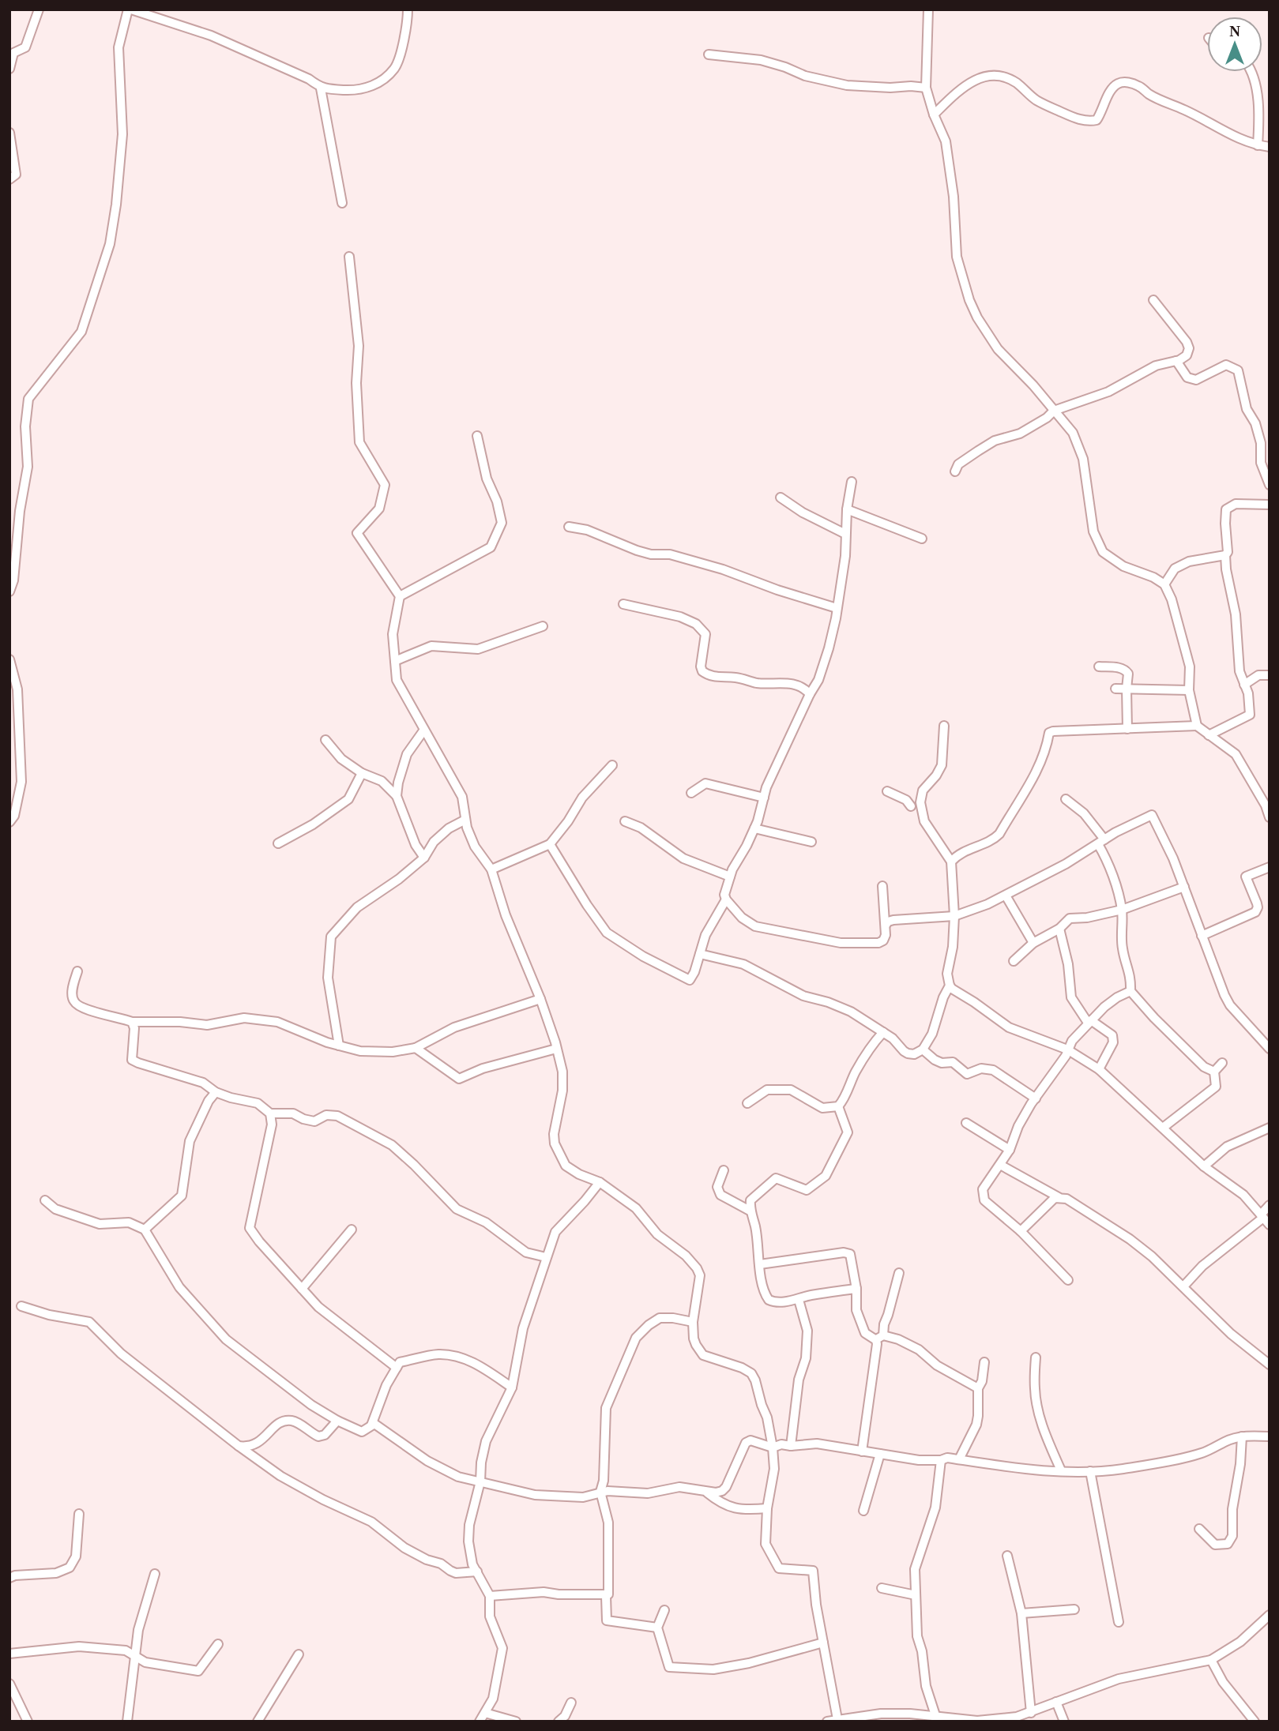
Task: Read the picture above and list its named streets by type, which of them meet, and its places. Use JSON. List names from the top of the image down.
{
  "north": "top"
}
